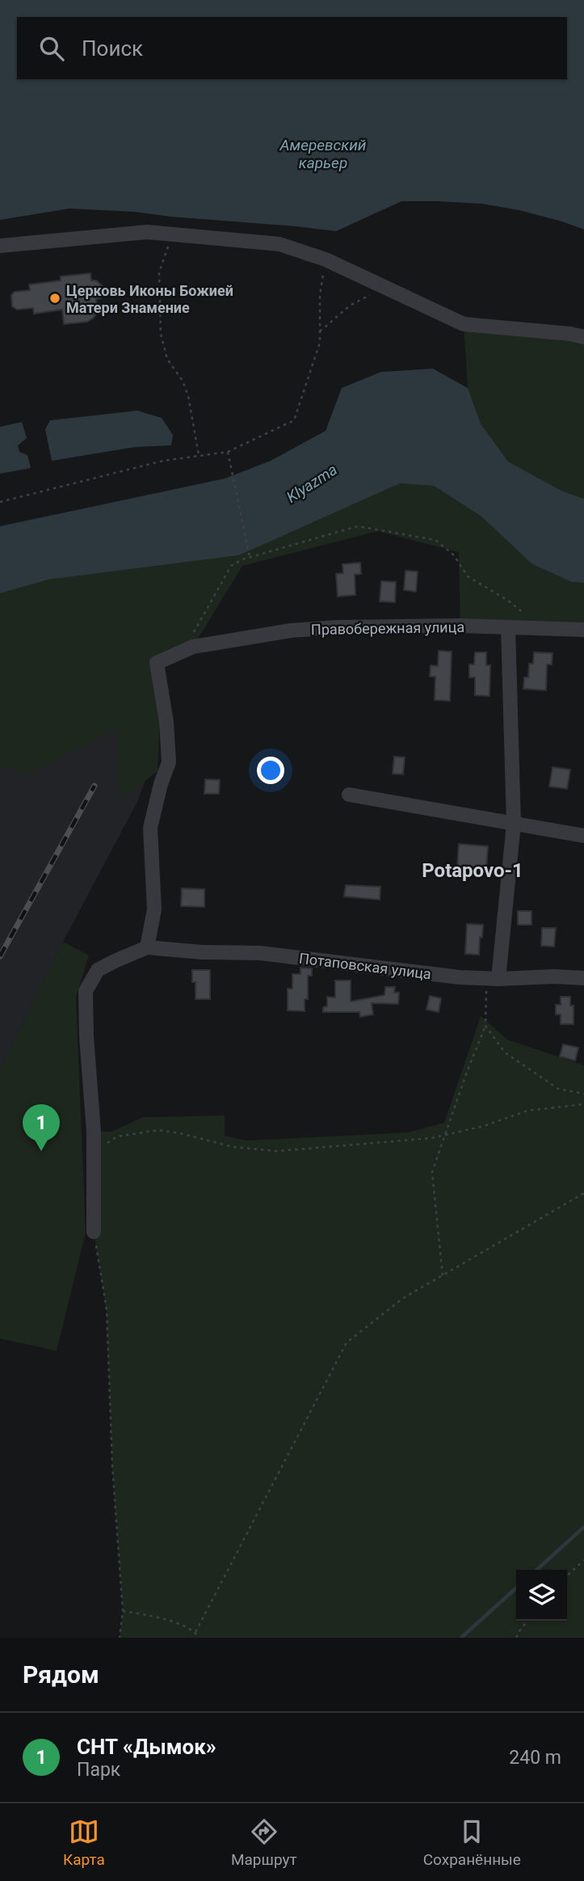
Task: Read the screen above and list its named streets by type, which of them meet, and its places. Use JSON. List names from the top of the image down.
{
  "streets": {
    "street": ["Правобережная улица", "Потаповская улица"]
  },
  "crossings": [
    ["Правобережная улица", "Потаповская улица"]
  ],
  "districts": ["Potapovo-1"],
  "water": ["Амеревский карьер", "Klyazma"],
  "places": ["Церковь Иконы Божией Матери Знамение"],
  "page": {
    "search": "Поиск",
    "pins": "1",
    "heading": "Рядом",
    "list": [
      {
        "mark": "1",
        "name": "СНТ «Дымок»",
        "note": "Парк",
        "value": "240 m"
      }
    ],
    "nav": ["Карта", "Маршрут", "Сохранённые"]
  }
}
